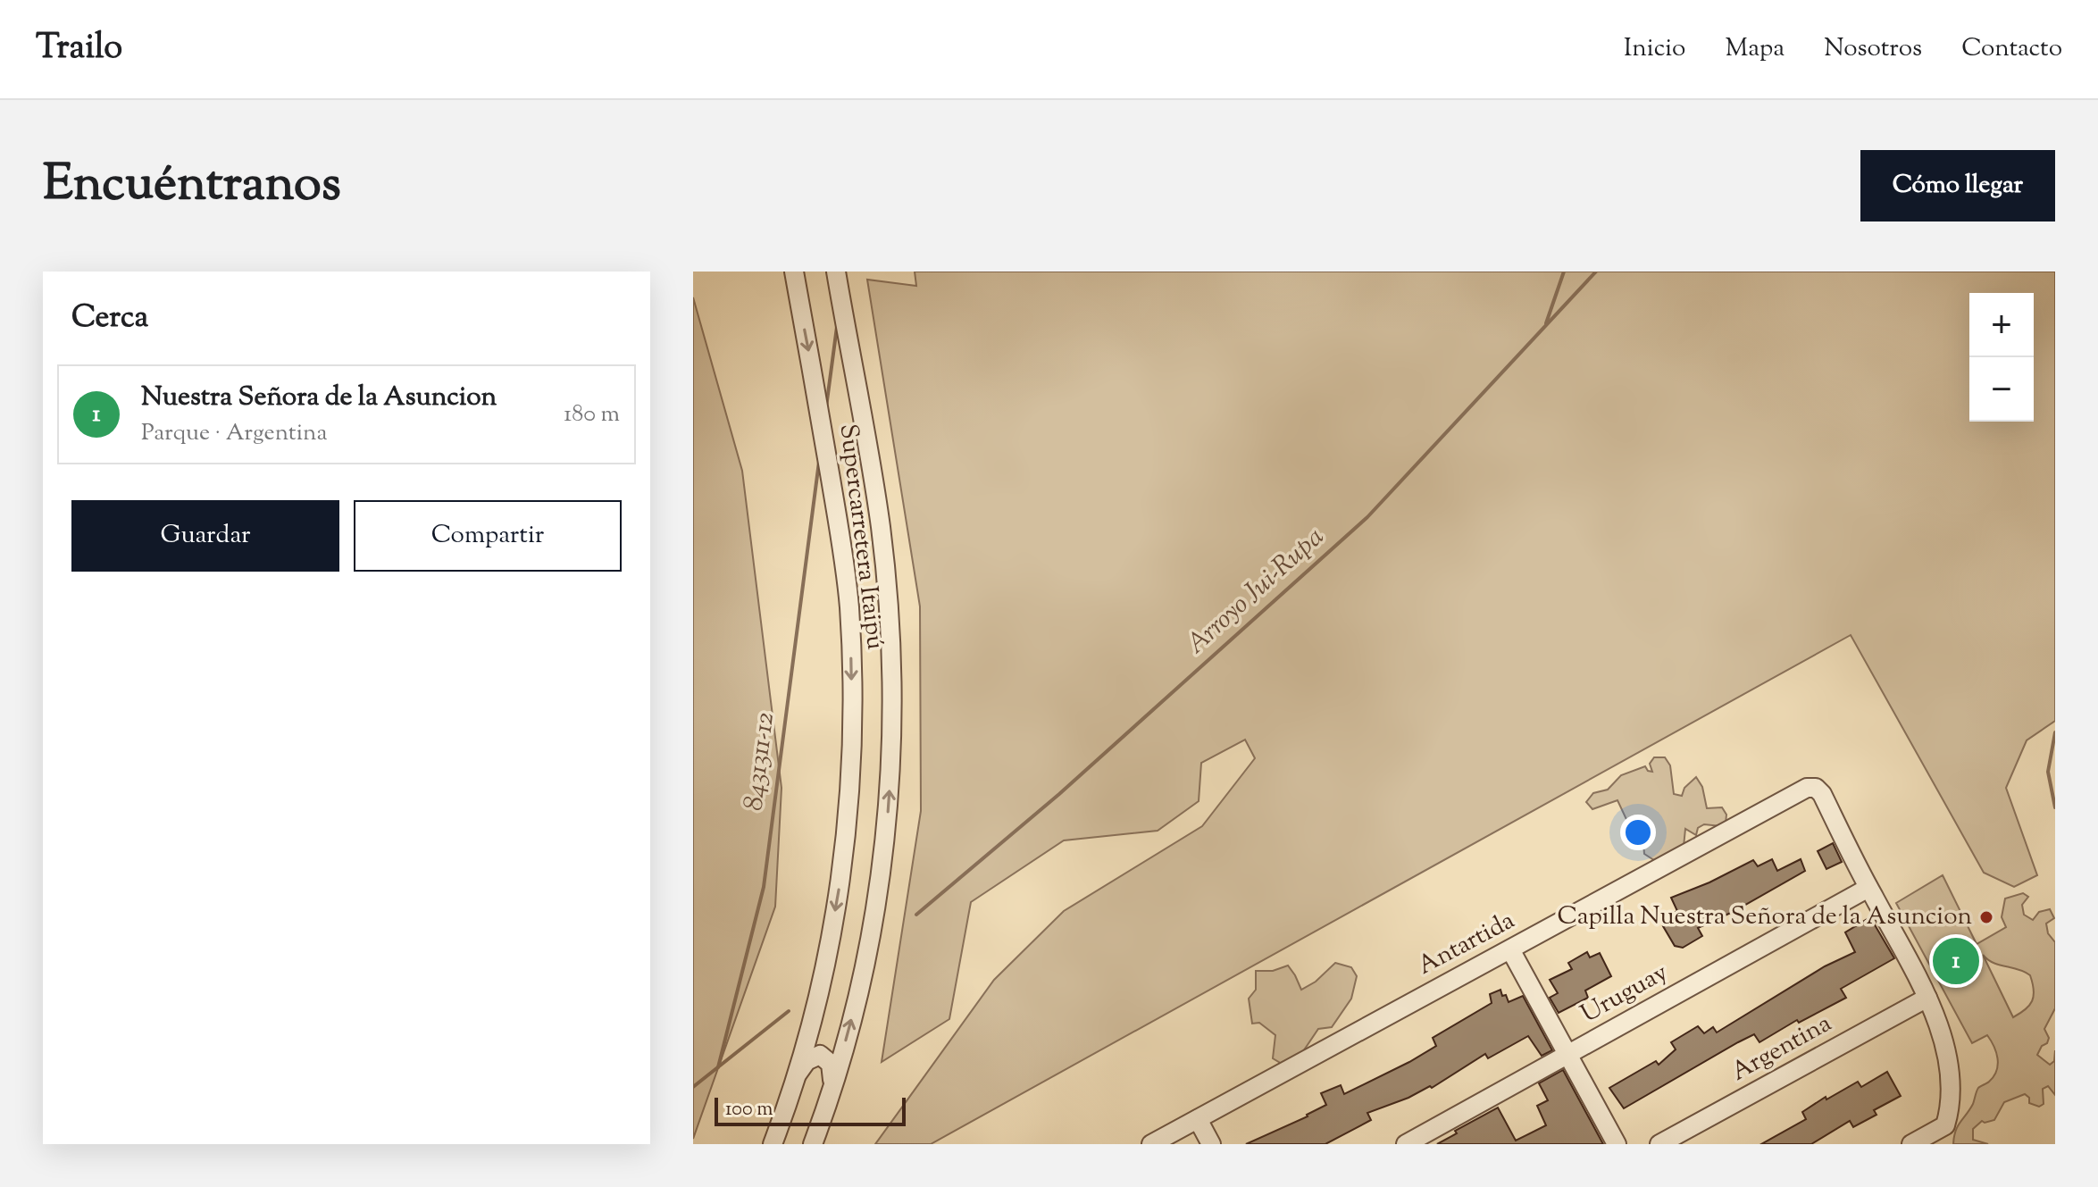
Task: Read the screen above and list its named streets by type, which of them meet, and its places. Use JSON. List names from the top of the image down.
{
  "streets": {
    "street": [
      "Supercarretera Itaipú",
      "Antartida",
      "Uruguay",
      "Argentina"
    ]
  },
  "crossings": [
    ["Antartida", "Uruguay"]
  ],
  "water": ["Arroyo Jui-Rupa", "8431311-12"],
  "places": ["Capilla Nuestra Señora de la Asuncion"],
  "scale_bar": "100 m",
  "page": {
    "header": "Trailo",
    "nav": [
      "Inicio",
      "Mapa",
      "Nosotros",
      "Contacto"
    ],
    "title": "Encuéntranos",
    "buttons": [
      "Cómo llegar",
      ["Guardar", "Compartir"]
    ],
    "heading": "Cerca",
    "map_buttons": ["+", "−"],
    "list": [
      {
        "mark": "1",
        "name": "Nuestra Señora de la Asuncion",
        "note": "Parque · Argentina",
        "value": "180 m"
      }
    ],
    "pins": "1",
    "scale": "100 m"
  }
}
